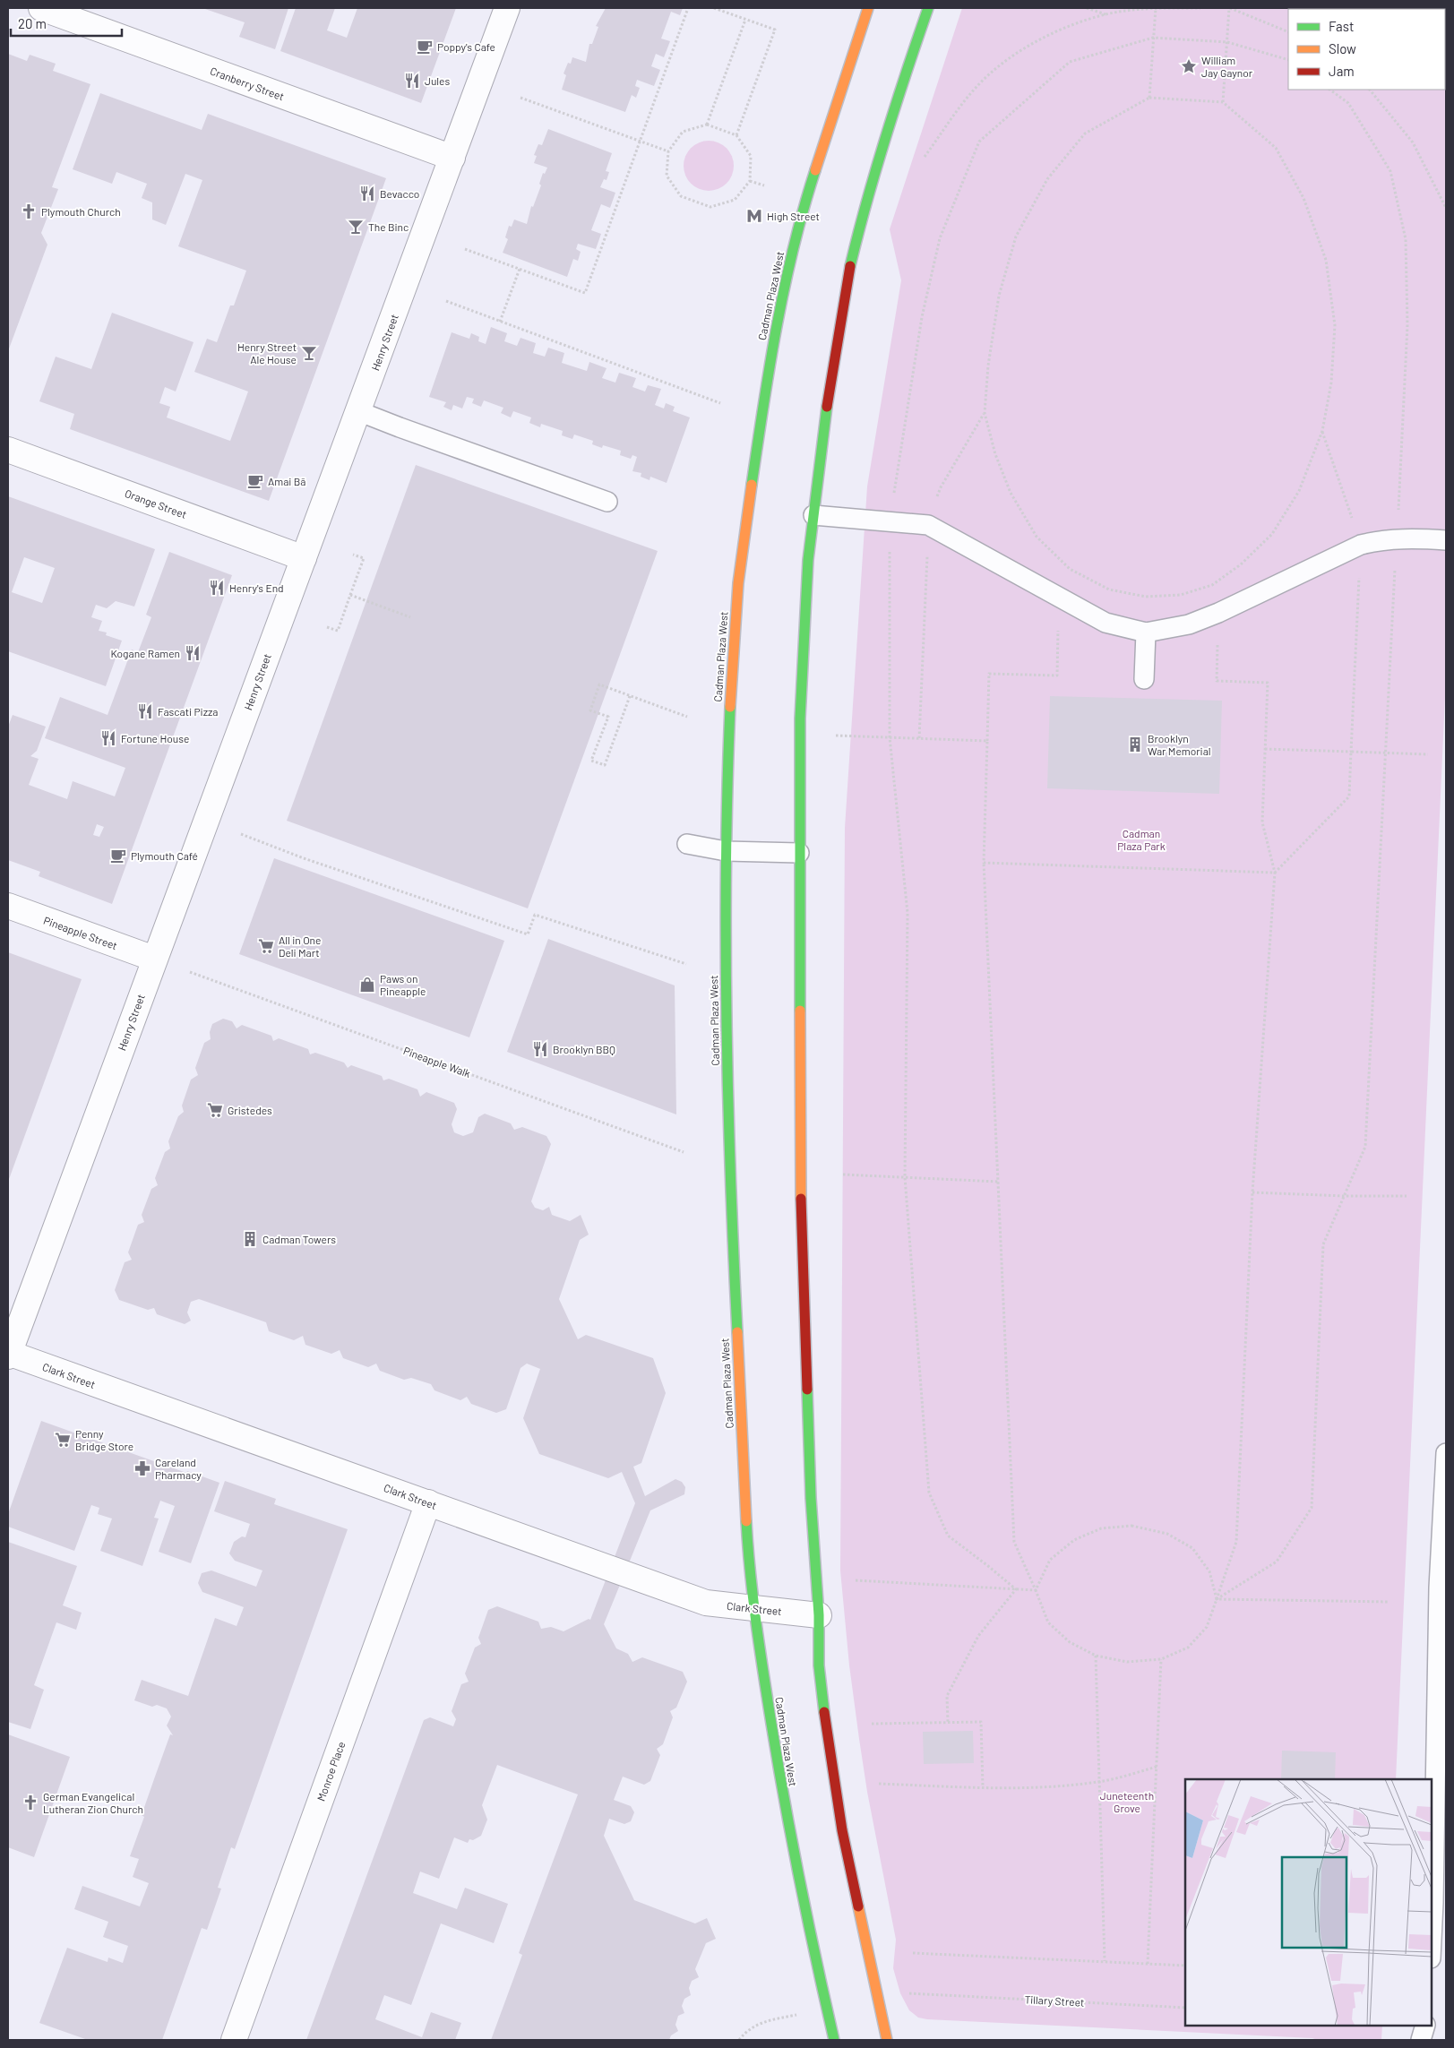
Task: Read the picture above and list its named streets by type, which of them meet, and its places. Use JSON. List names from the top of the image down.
{
  "streets": {
    "main road": ["Cadman Plaza West"],
    "street": [
      "Cranberry Street",
      "Henry Street",
      "Orange Street",
      "Pineapple Street",
      "Clark Street",
      "Monroe Place"
    ],
    "path": ["Pineapple Walk", "Tillary Street"]
  },
  "crossings": [
    ["Cranberry Street", "Henry Street"],
    ["Cadman Plaza West", "Clark Street"],
    ["Henry Street", "Orange Street"],
    ["Henry Street", "Pineapple Street"],
    ["Henry Street", "Clark Street"],
    ["Clark Street", "Monroe Place"]
  ],
  "parks": ["Cadman Plaza Park", "Juneteenth Grove"],
  "places": {
    "cafe": ["Poppy's Cafe", "Amai Bā", "Plymouth Café"],
    "place": ["William Jay Gaynor"],
    "restaurant": [
      "Jules",
      "Bevacco",
      "Henry's End",
      "Kogane Ramen",
      "Fascati Pizza",
      "Fortune House",
      "Brooklyn BBQ"
    ],
    "church": ["Plymouth Church", "German Evangelical Lutheran Zion Church"],
    "metro station": ["High Street"],
    "bar": ["The Binc", "Henry Street Ale House"],
    "building": ["Brooklyn War Memorial", "Cadman Towers"],
    "supermarket": ["All in One Deli Mart", "Gristedes", "Penny Bridge Store"],
    "shop": ["Paws on Pineapple"],
    "pharmacy": ["Careland Pharmacy"]
  },
  "legend": ["Fast", "Slow", "Jam"],
  "scale_bar": "20 m"
}
